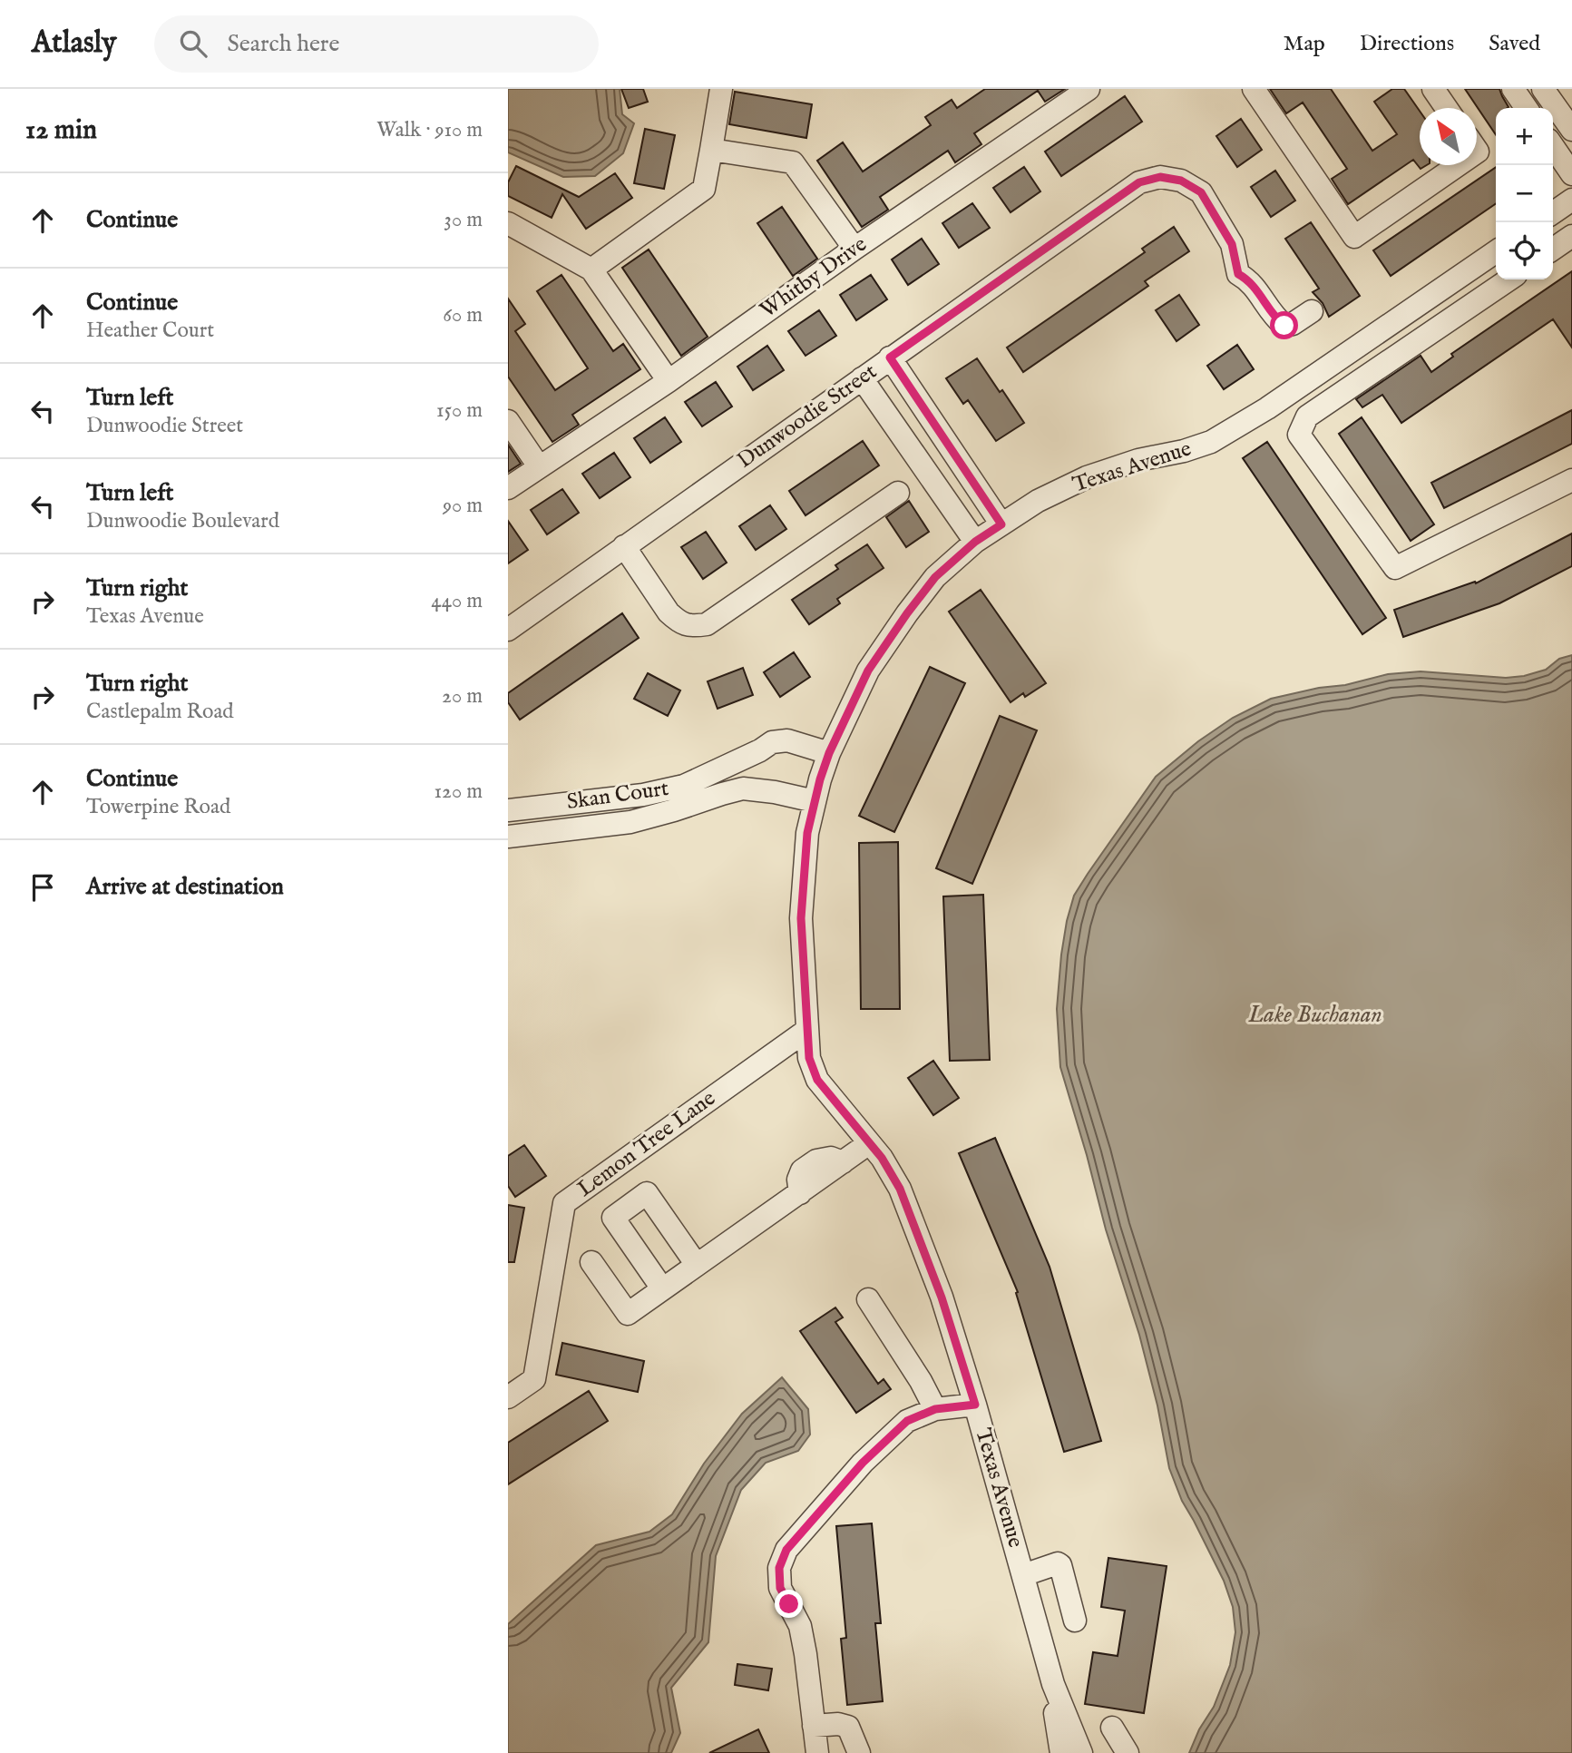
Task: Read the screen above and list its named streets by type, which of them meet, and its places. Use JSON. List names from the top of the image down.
{
  "streets": {
    "street": [
      "Whitby Drive",
      "Dunwoodie Street",
      "Texas Avenue",
      "Skan Court",
      "Lemon Tree Lane"
    ]
  },
  "crossings": [
    ["Texas Avenue", "Skan Court"],
    ["Texas Avenue", "Lemon Tree Lane"]
  ],
  "water": ["Lake Buchanan"],
  "north": "top left",
  "page": {
    "header": "Atlasly",
    "search": "Search here",
    "nav": ["Map", "Directions", "Saved"],
    "heading": ["12 min", "Walk · 910 m"],
    "map_buttons": ["+", "−"],
    "list": [
      ["Continue", "30 m"],
      ["Continue", "Heather Court", "60 m"],
      ["Turn left", "Dunwoodie Street", "150 m"],
      ["Turn left", "Dunwoodie Boulevard", "90 m"],
      ["Turn right", "Texas Avenue", "440 m"],
      ["Turn right", "Castlepalm Road", "20 m"],
      ["Continue", "Towerpine Road", "120 m"],
      "Arrive at destination"
    ]
  }
}
